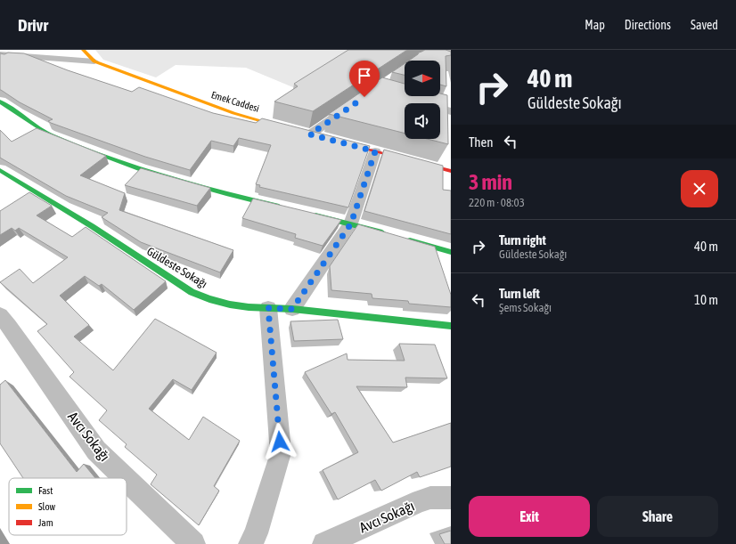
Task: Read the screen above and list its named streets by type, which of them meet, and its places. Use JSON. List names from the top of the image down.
{
  "streets": {
    "street": ["Emek Caddesi", "Güldeste Sokağı", "Avcı Sokağı"]
  },
  "legend": ["Fast", "Slow", "Jam"],
  "north": "right",
  "page": {
    "header": "Drivr",
    "nav": ["Map", "Directions", "Saved"],
    "turn": ["40 m", "Güldeste Sokağı"],
    "then": "Then",
    "heading": ["3 min", "220 m · 08:03"],
    "list": [
      {
        "name": "Turn right",
        "note": "Güldeste Sokağı",
        "value": "40 m"
      },
      {
        "name": "Turn left",
        "note": "Şems Sokağı",
        "value": "10 m"
      }
    ],
    "buttons": ["Exit", "Share"]
  }
}
